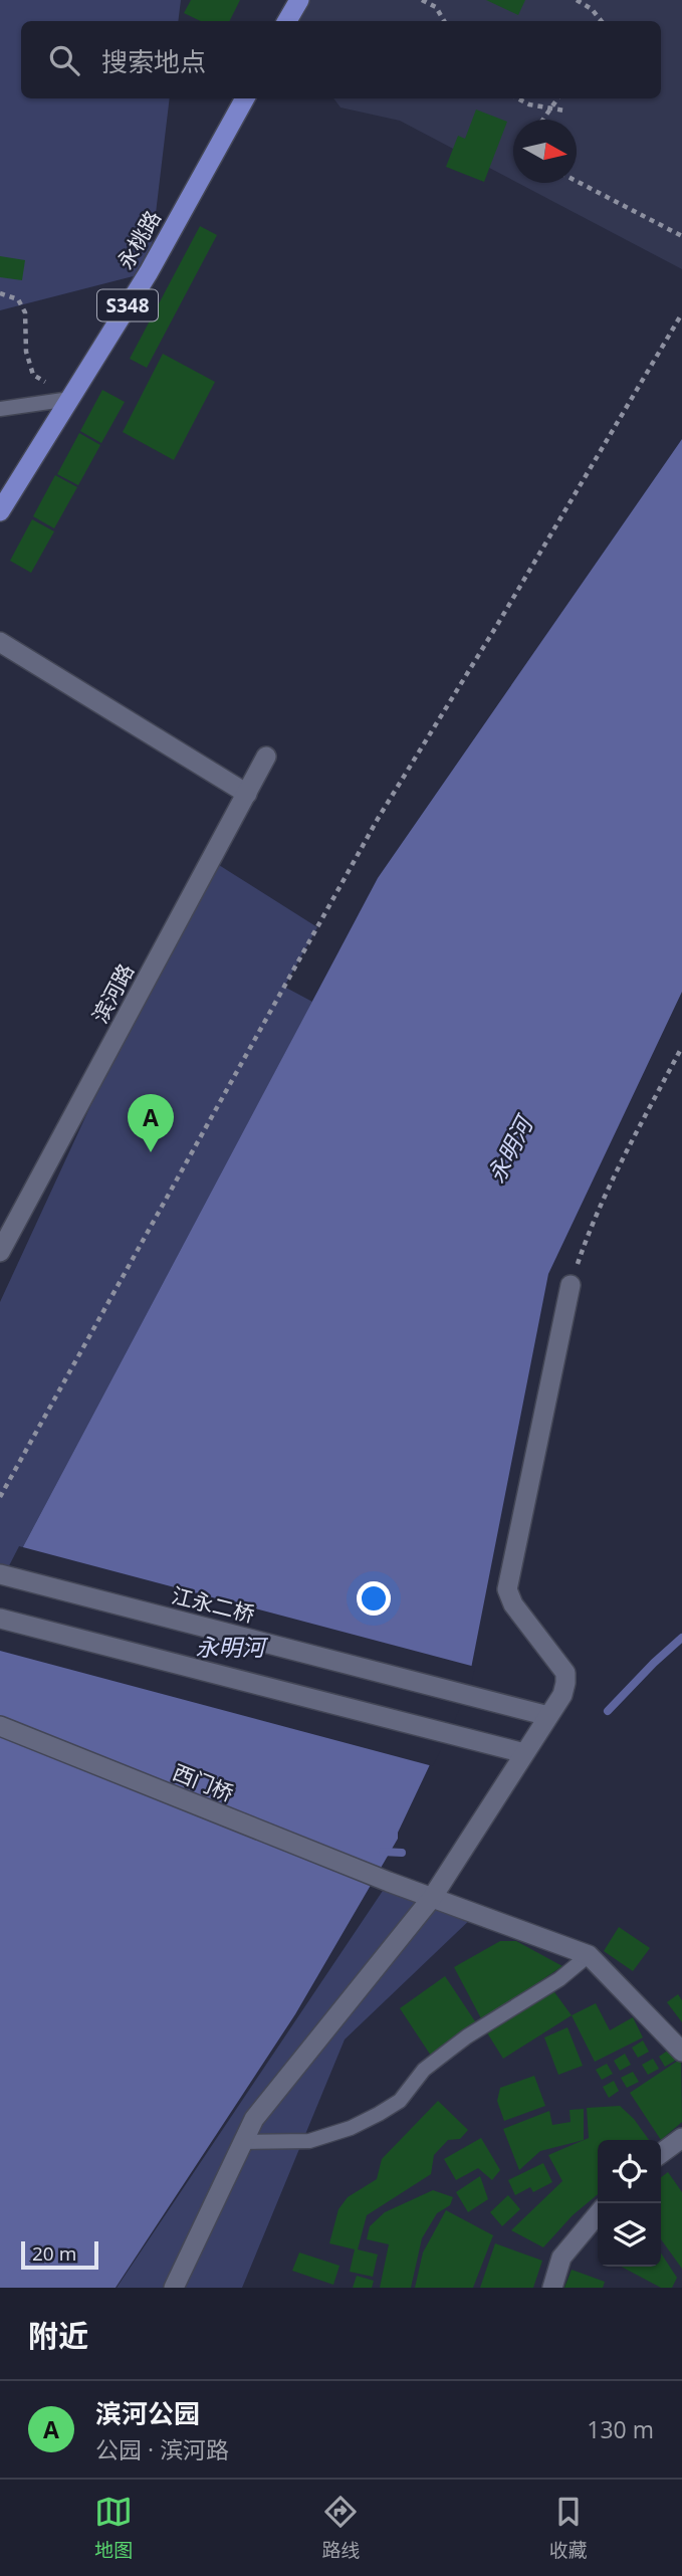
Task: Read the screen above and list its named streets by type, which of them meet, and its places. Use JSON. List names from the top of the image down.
{
  "streets": {
    "main road": ["永桃路", "S348"],
    "street": ["滨河路", "江永二桥", "西门桥"]
  },
  "water": ["永明河"],
  "scale_bar": "20 m",
  "north": "right",
  "page": {
    "search": "搜索地点",
    "pins": "A",
    "scale": "20 m",
    "heading": "附近",
    "list": [
      {
        "mark": "A",
        "name": "滨河公园",
        "note": "公园 · 滨河路",
        "value": "130 m"
      }
    ],
    "nav": ["地图", "路线", "收藏"]
  }
}
